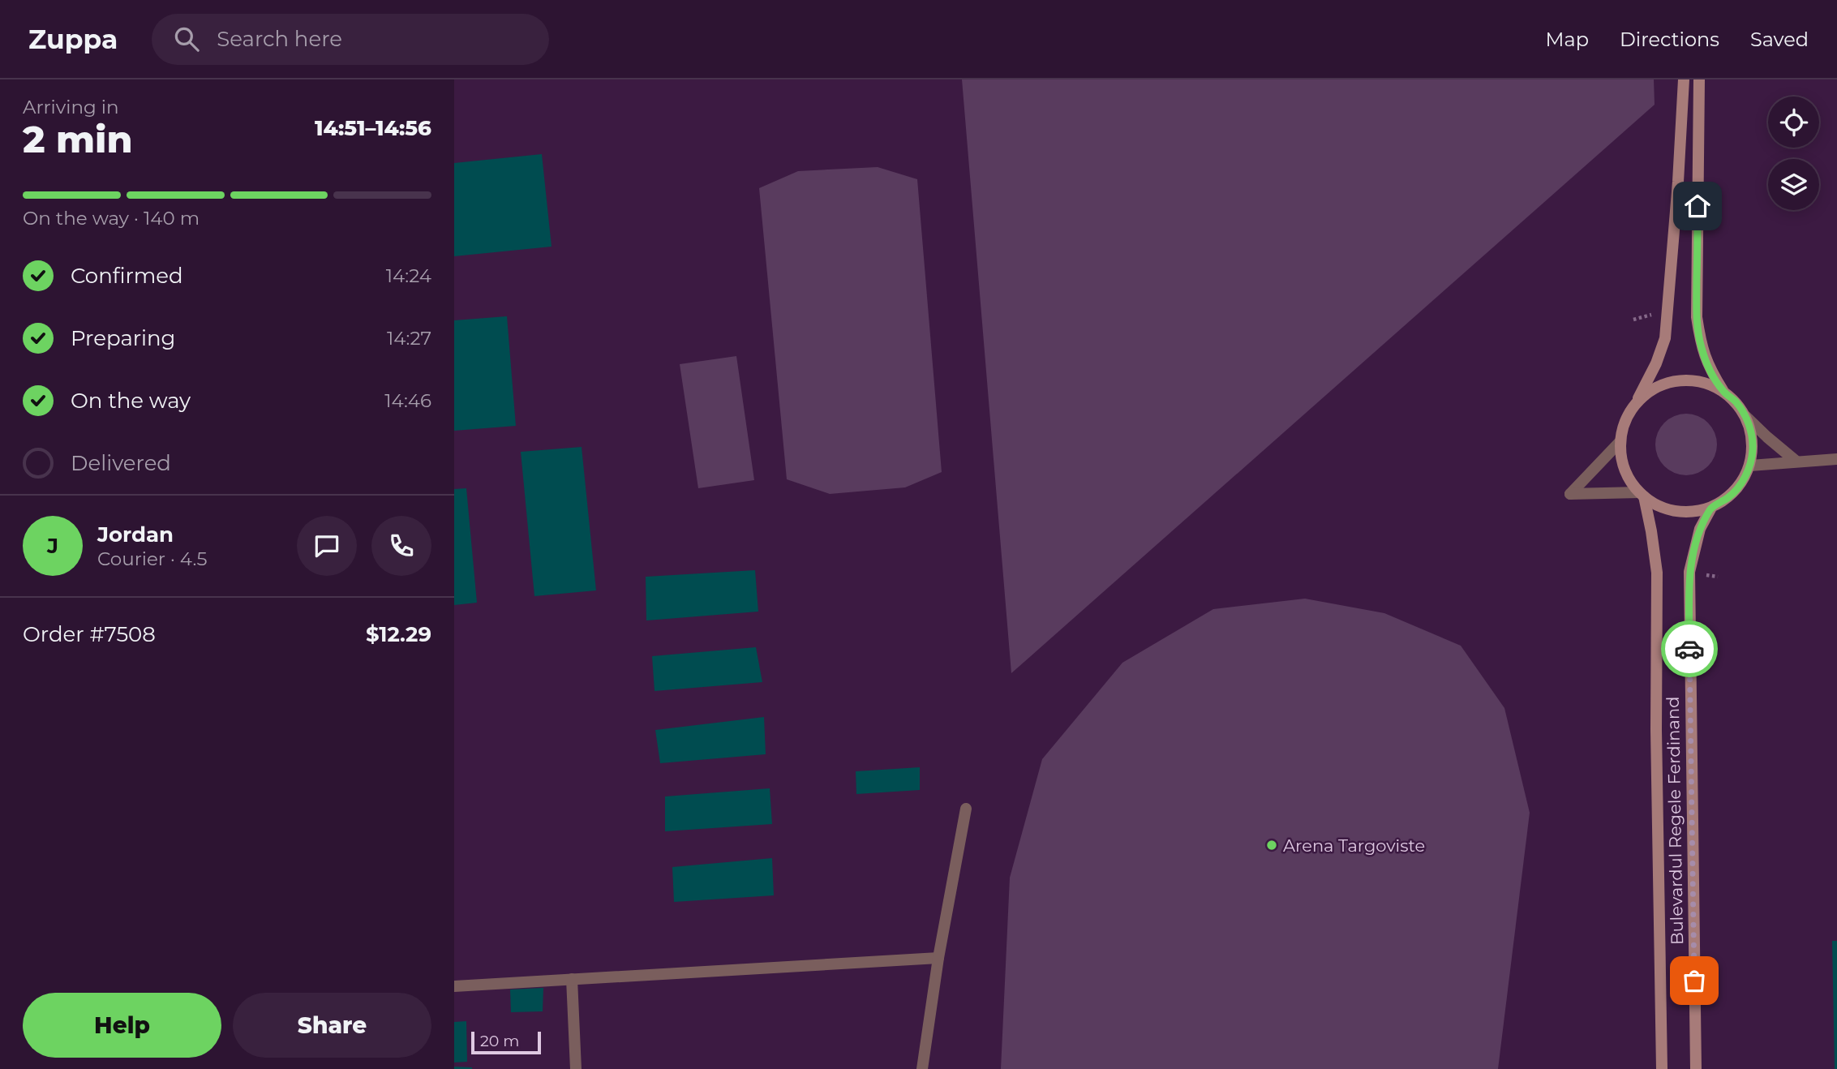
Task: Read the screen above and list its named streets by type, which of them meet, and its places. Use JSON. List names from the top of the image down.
{
  "streets": {
    "main road": ["Bulevardul Regele Ferdinand"]
  },
  "places": ["Arena Targoviste"],
  "scale_bar": "20 m",
  "page": {
    "header": "Zuppa",
    "search": "Search here",
    "nav": ["Map", "Directions", "Saved"],
    "heading": ["2 min", "Arriving in", "14:51–14:56"],
    "panel": [
      "Jordan",
      "Courier · 4.5",
      "Order #7508",
      "$12.29"
    ],
    "bar": "On the way · 140 m",
    "list": [
      ["Confirmed", "14:24"],
      ["Preparing", "14:27"],
      ["On the way", "14:46"],
      "Delivered"
    ],
    "round": "J",
    "buttons": ["Help", "Share"],
    "scale": "20 m"
  }
}
